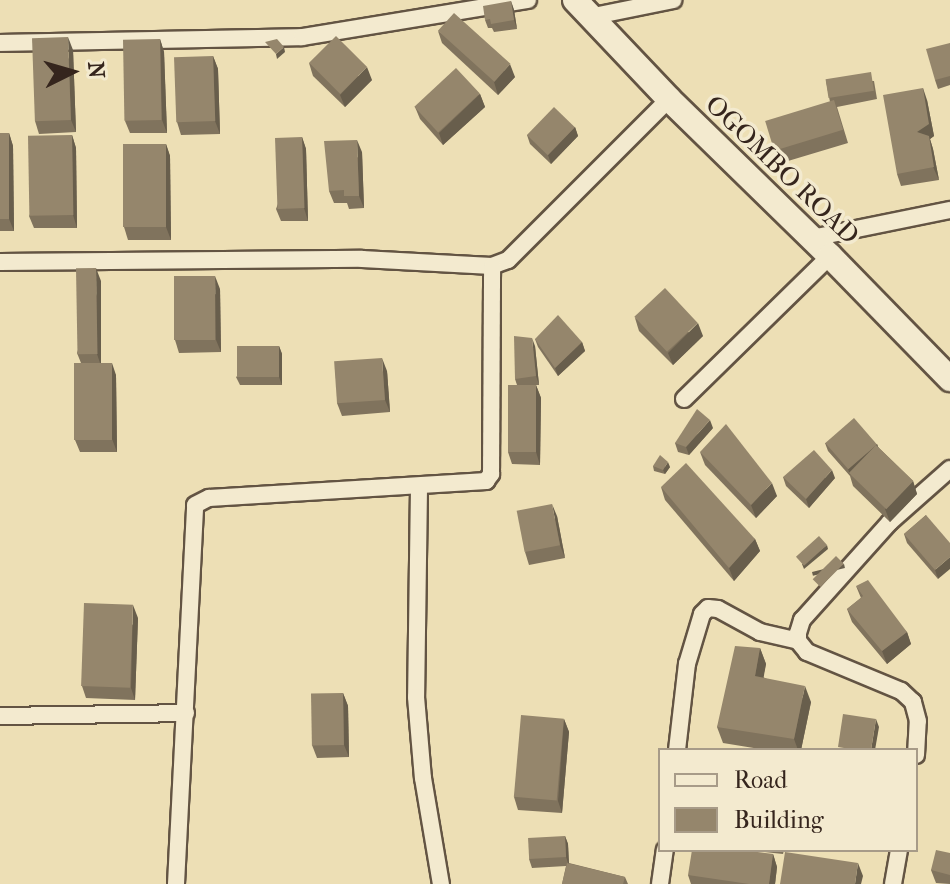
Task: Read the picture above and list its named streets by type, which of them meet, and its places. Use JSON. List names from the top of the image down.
{
  "streets": {
    "main road": ["OGOMBO ROAD"]
  },
  "legend": ["Road", "Building"],
  "north": "right"
}
